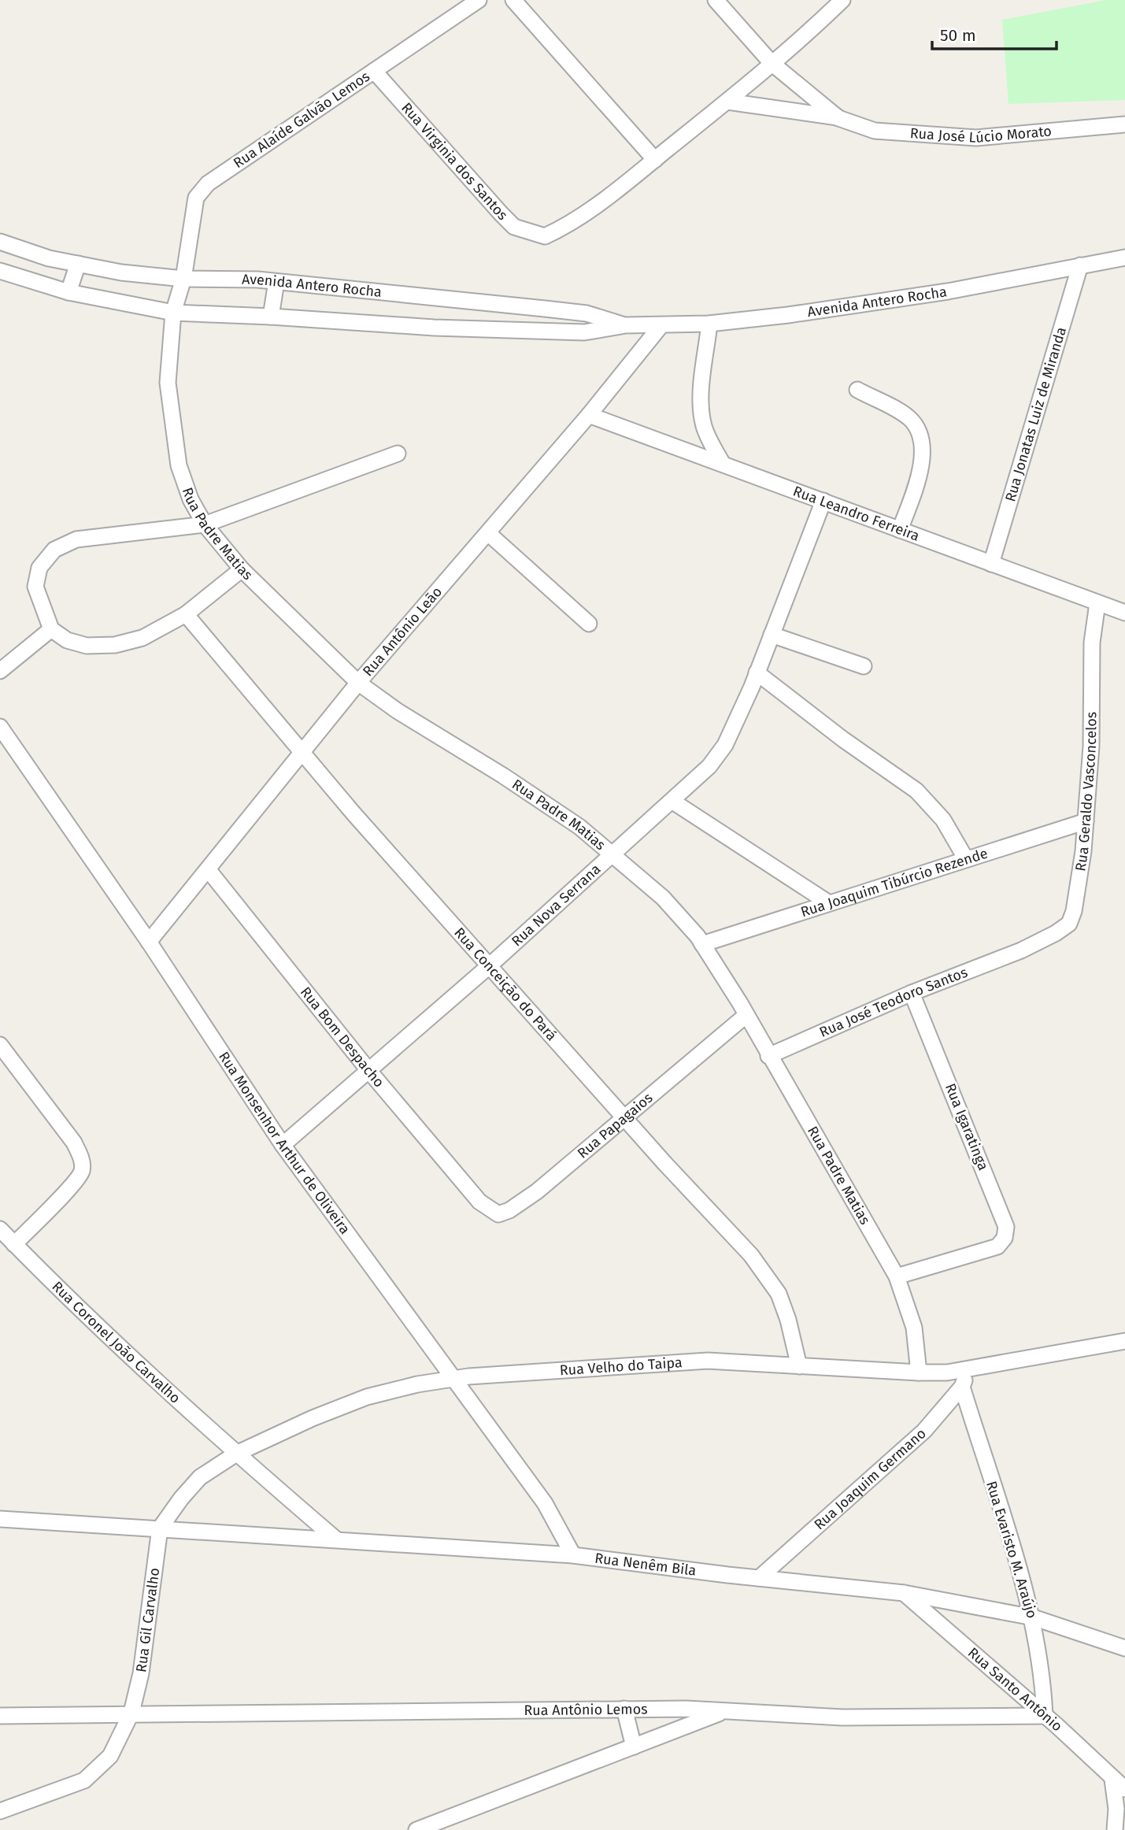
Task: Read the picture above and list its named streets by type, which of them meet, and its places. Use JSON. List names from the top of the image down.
{
  "streets": {
    "street": [
      "Rua Alaíde Galvão Lemos",
      "Rua José Lúcio Morato",
      "Rua Virginia dos Santos",
      "Avenida Antero Rocha",
      "Rua Jonatas Luiz de Miranda",
      "Rua Leandro Ferreira",
      "Rua Padre Matias",
      "Rua Antônio Leão",
      "Rua Geraldo Vasconcelos",
      "Rua Joaquim Tibúrcio Rezende",
      "Rua Nova Serrana",
      "Rua Conceição do Pará",
      "Rua José Teodoro Santos",
      "Rua Bom Despacho",
      "Rua Papagaios",
      "Rua Igaratinga",
      "Rua Monsenhor Arthur de Oliveira",
      "Rua Coronel João Carvalho",
      "Rua Velho do Taipa",
      "Rua Joaquim Germano",
      "Rua Evaristo M. Araújo",
      "Rua Nenêm Bila",
      "Rua Gil Carvalho",
      "Rua Santo Antônio",
      "Rua Antônio Lemos"
    ]
  },
  "crossings": [
    ["Rua Alaíde Galvão Lemos", "Rua Virginia dos Santos"],
    ["Rua Alaíde Galvão Lemos", "Avenida Antero Rocha"],
    ["Rua Alaíde Galvão Lemos", "Rua Padre Matias"],
    ["Avenida Antero Rocha", "Rua Jonatas Luiz de Miranda"],
    ["Avenida Antero Rocha", "Rua Padre Matias"],
    ["Avenida Antero Rocha", "Rua Antônio Leão"],
    ["Rua Jonatas Luiz de Miranda", "Rua Leandro Ferreira"],
    ["Rua Leandro Ferreira", "Rua Antônio Leão"],
    ["Rua Leandro Ferreira", "Rua Geraldo Vasconcelos"],
    ["Rua Leandro Ferreira", "Rua Nova Serrana"],
    ["Rua Padre Matias", "Rua Antônio Leão"],
    ["Rua Padre Matias", "Rua Joaquim Tibúrcio Rezende"],
    ["Rua Padre Matias", "Rua Nova Serrana"],
    ["Rua Padre Matias", "Rua José Teodoro Santos"],
    ["Rua Padre Matias", "Rua Papagaios"],
    ["Rua Padre Matias", "Rua Igaratinga"],
    ["Rua Padre Matias", "Rua Velho do Taipa"],
    ["Rua Antônio Leão", "Rua Conceição do Pará"],
    ["Rua Antônio Leão", "Rua Bom Despacho"],
    ["Rua Antônio Leão", "Rua Monsenhor Arthur de Oliveira"],
    ["Rua Geraldo Vasconcelos", "Rua Joaquim Tibúrcio Rezende"],
    ["Rua Geraldo Vasconcelos", "Rua José Teodoro Santos"],
    ["Rua Nova Serrana", "Rua Conceição do Pará"],
    ["Rua Nova Serrana", "Rua Bom Despacho"],
    ["Rua Nova Serrana", "Rua Monsenhor Arthur de Oliveira"],
    ["Rua Conceição do Pará", "Rua Papagaios"],
    ["Rua Conceição do Pará", "Rua Velho do Taipa"],
    ["Rua José Teodoro Santos", "Rua Igaratinga"],
    ["Rua Bom Despacho", "Rua Papagaios"],
    ["Rua Monsenhor Arthur de Oliveira", "Rua Velho do Taipa"],
    ["Rua Monsenhor Arthur de Oliveira", "Rua Nenêm Bila"],
    ["Rua Coronel João Carvalho", "Rua Velho do Taipa"],
    ["Rua Coronel João Carvalho", "Rua Nenêm Bila"],
    ["Rua Velho do Taipa", "Rua Joaquim Germano"],
    ["Rua Velho do Taipa", "Rua Nenêm Bila"],
    ["Rua Velho do Taipa", "Rua Gil Carvalho"],
    ["Rua Joaquim Germano", "Rua Evaristo M. Araújo"],
    ["Rua Joaquim Germano", "Rua Nenêm Bila"],
    ["Rua Evaristo M. Araújo", "Rua Nenêm Bila"],
    ["Rua Evaristo M. Araújo", "Rua Santo Antônio"],
    ["Rua Evaristo M. Araújo", "Rua Antônio Lemos"],
    ["Rua Nenêm Bila", "Rua Gil Carvalho"],
    ["Rua Nenêm Bila", "Rua Santo Antônio"],
    ["Rua Gil Carvalho", "Rua Antônio Lemos"],
    ["Rua Santo Antônio", "Rua Antônio Lemos"]
  ],
  "scale_bar": "50 m"
}
